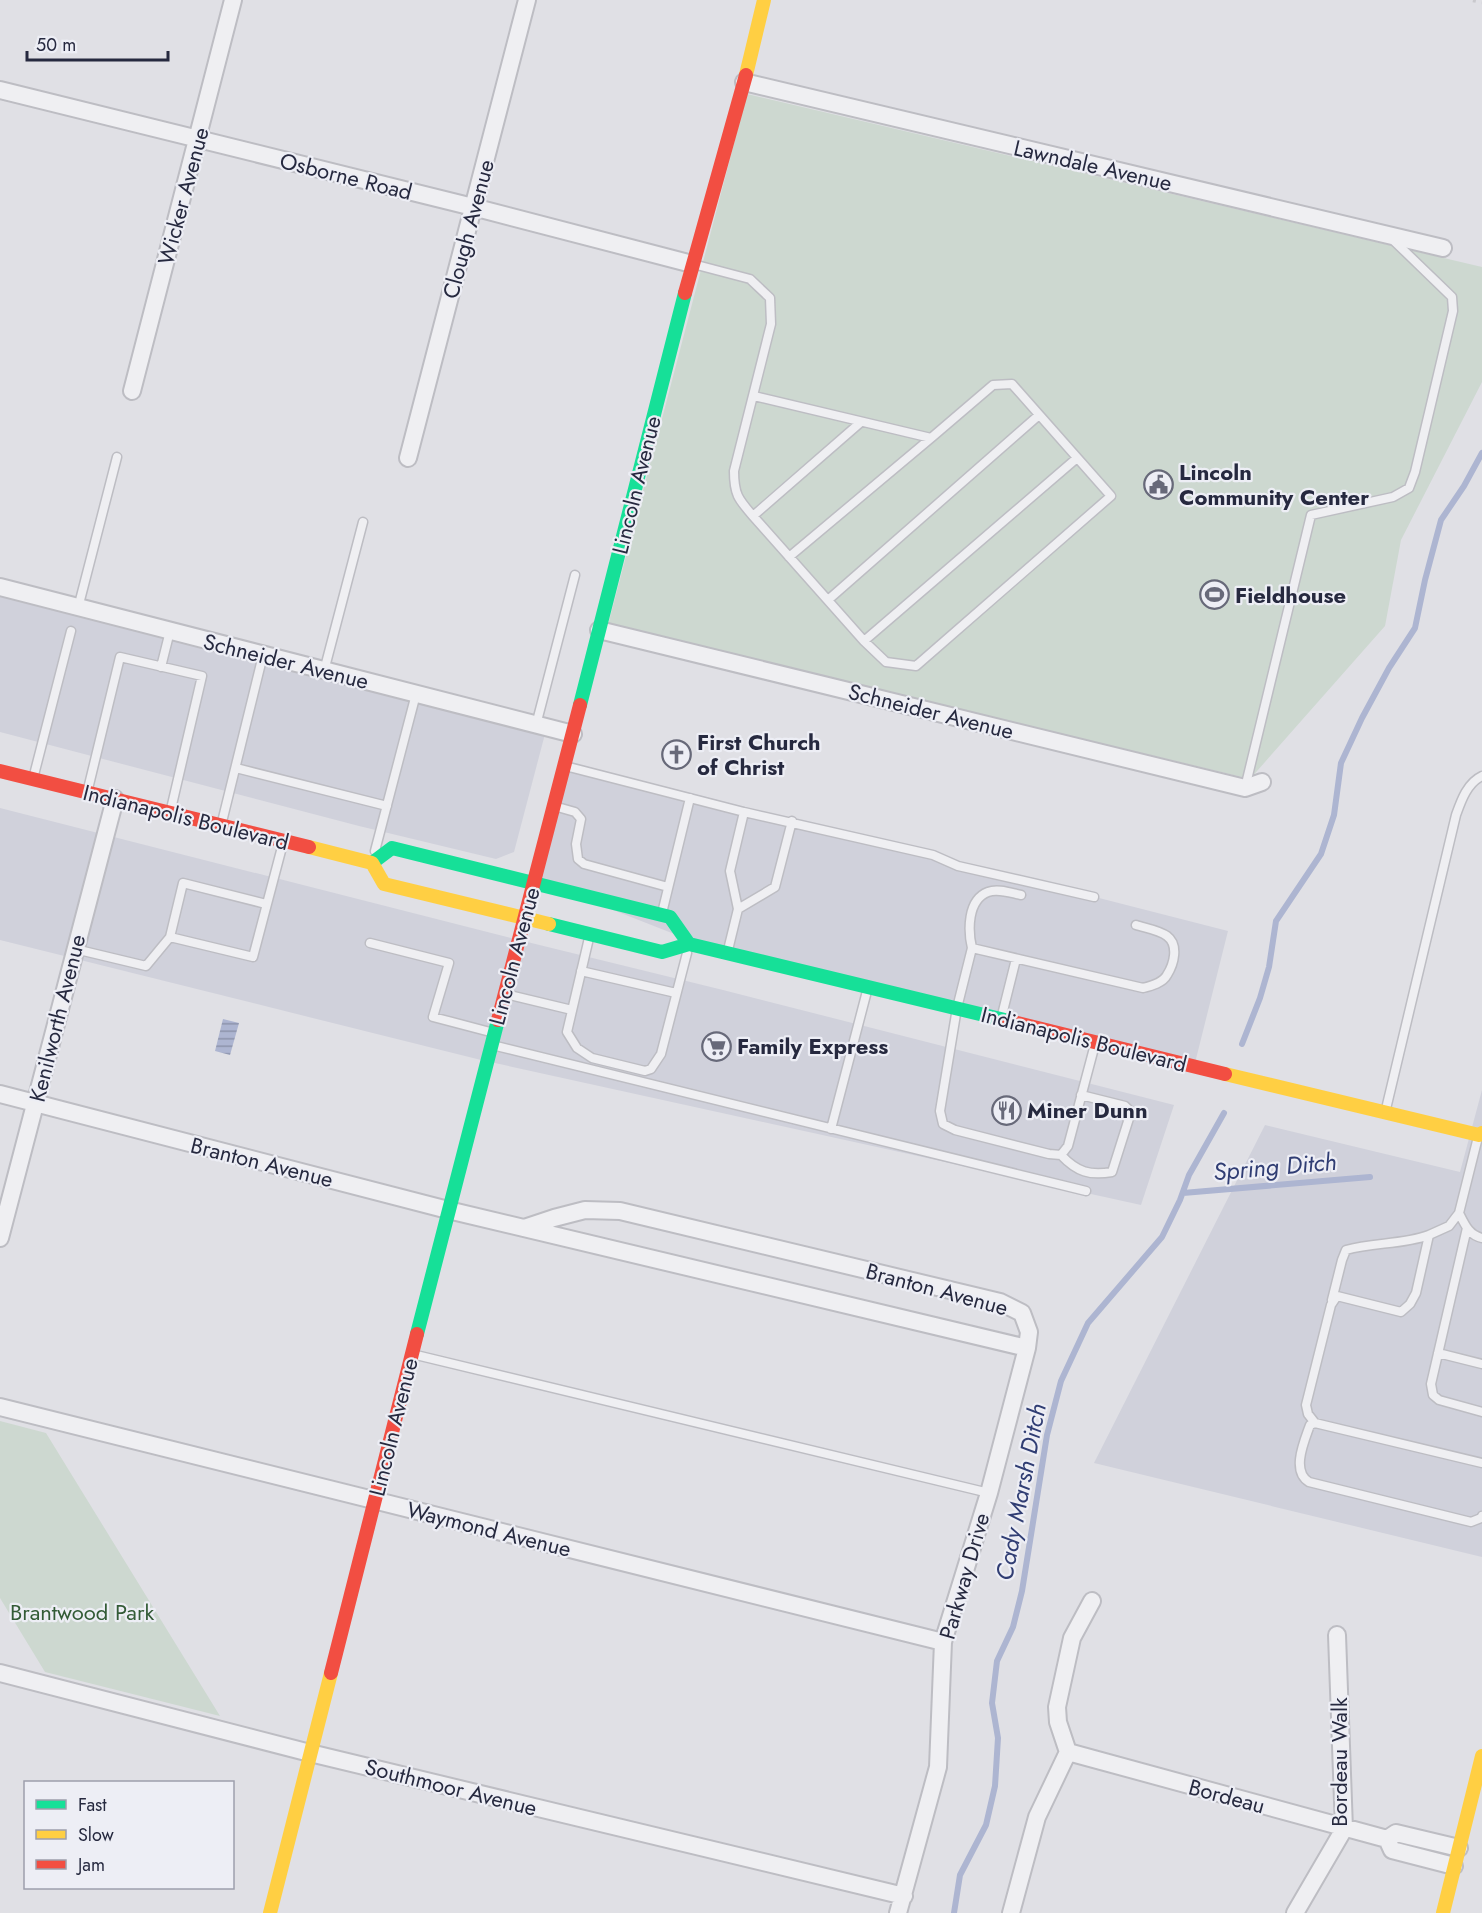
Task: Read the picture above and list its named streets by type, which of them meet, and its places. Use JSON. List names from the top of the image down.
{
  "streets": {
    "main road": ["Lincoln Avenue", "Indianapolis Boulevard"],
    "street": [
      "Lawndale Avenue",
      "Osborne Road",
      "Wicker Avenue",
      "Clough Avenue",
      "Schneider Avenue",
      "Kenilworth Avenue",
      "Branton Avenue",
      "Waymond Avenue",
      "Parkway Drive",
      "Bordeau Walk",
      "Southmoor Avenue",
      "Bordeau"
    ]
  },
  "crossings": [
    ["Lawndale Avenue", "Lincoln Avenue"],
    ["Osborne Road", "Wicker Avenue"],
    ["Osborne Road", "Clough Avenue"],
    ["Osborne Road", "Lincoln Avenue"],
    ["Lincoln Avenue", "Schneider Avenue"],
    ["Lincoln Avenue", "Indianapolis Boulevard"],
    ["Lincoln Avenue", "Branton Avenue"],
    ["Lincoln Avenue", "Waymond Avenue"],
    ["Lincoln Avenue", "Southmoor Avenue"],
    ["Indianapolis Boulevard", "Kenilworth Avenue"],
    ["Kenilworth Avenue", "Branton Avenue"],
    ["Branton Avenue", "Parkway Drive"],
    ["Waymond Avenue", "Parkway Drive"],
    ["Parkway Drive", "Southmoor Avenue"],
    ["Bordeau Walk", "Bordeau"]
  ],
  "water": ["Spring Ditch", "Cady Marsh Ditch"],
  "parks": ["Brantwood Park"],
  "places": {
    "public building": ["Lincoln Community Center"],
    "sports": ["Fieldhouse"],
    "church": ["First Church of Christ"],
    "supermarket": ["Family Express"],
    "restaurant": ["Miner Dunn"]
  },
  "legend": ["Fast", "Slow", "Jam"],
  "scale_bar": "50 m"
}
